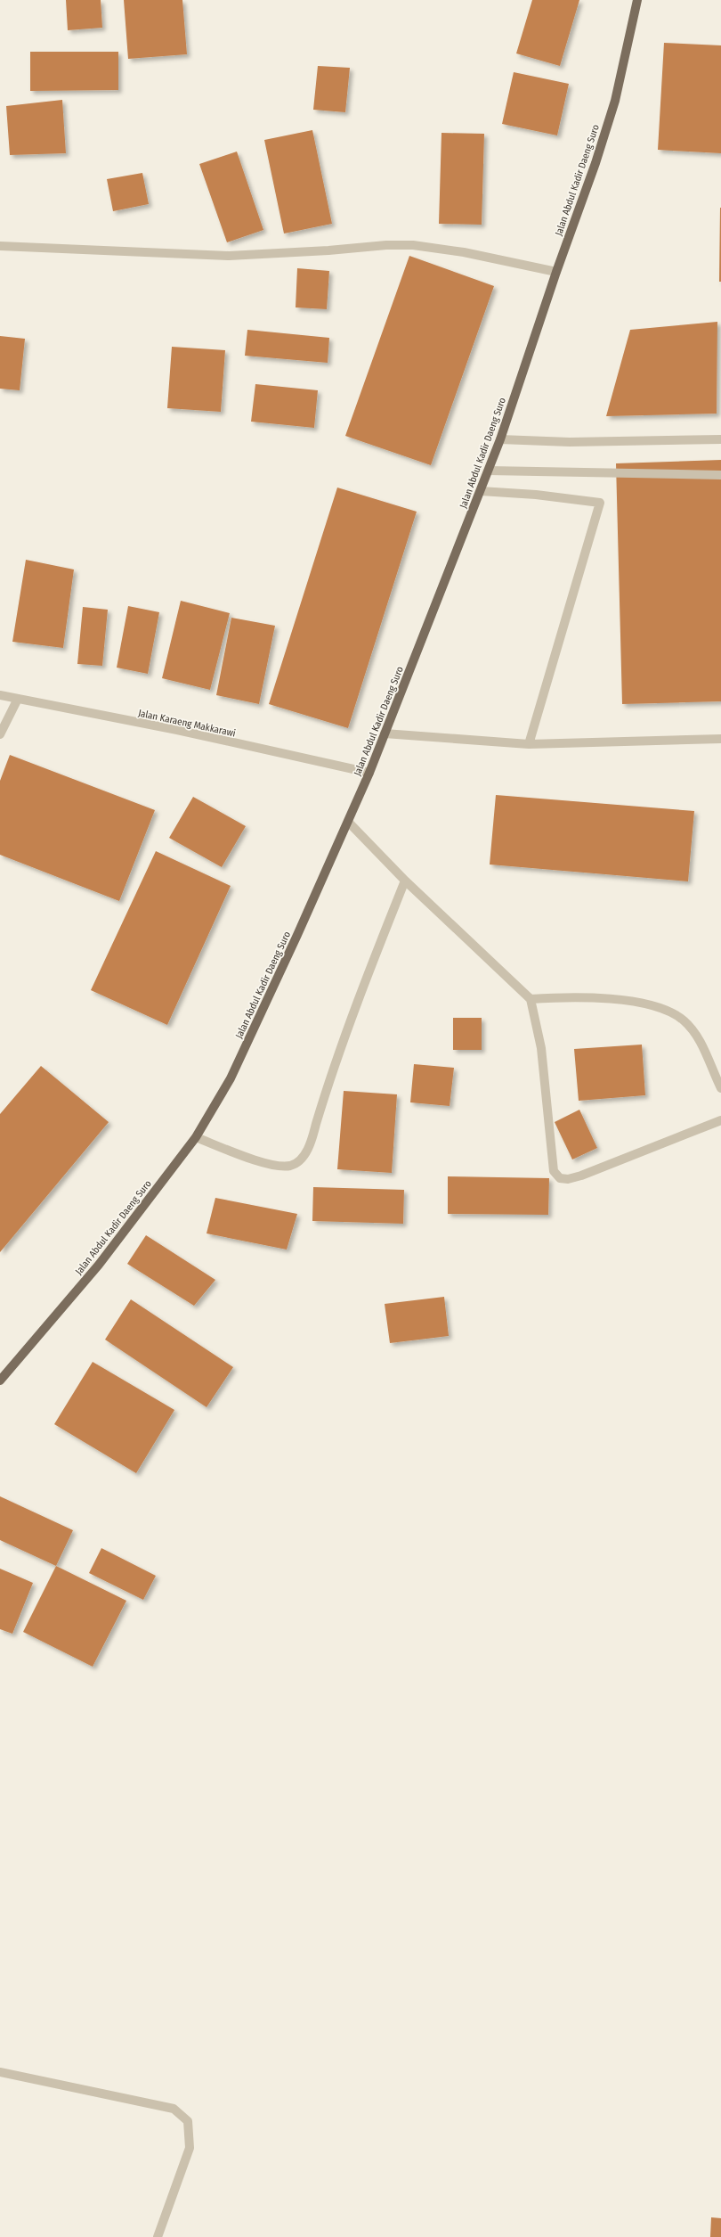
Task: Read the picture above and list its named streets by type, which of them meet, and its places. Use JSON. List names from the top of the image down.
{
  "streets": {
    "main road": ["Jalan Abdul Kadir Daeng Suro"],
    "street": ["Jalan Karaeng Makkarawi"]
  },
  "crossings": [
    ["Jalan Abdul Kadir Daeng Suro", "Jalan Karaeng Makkarawi"]
  ]
}
